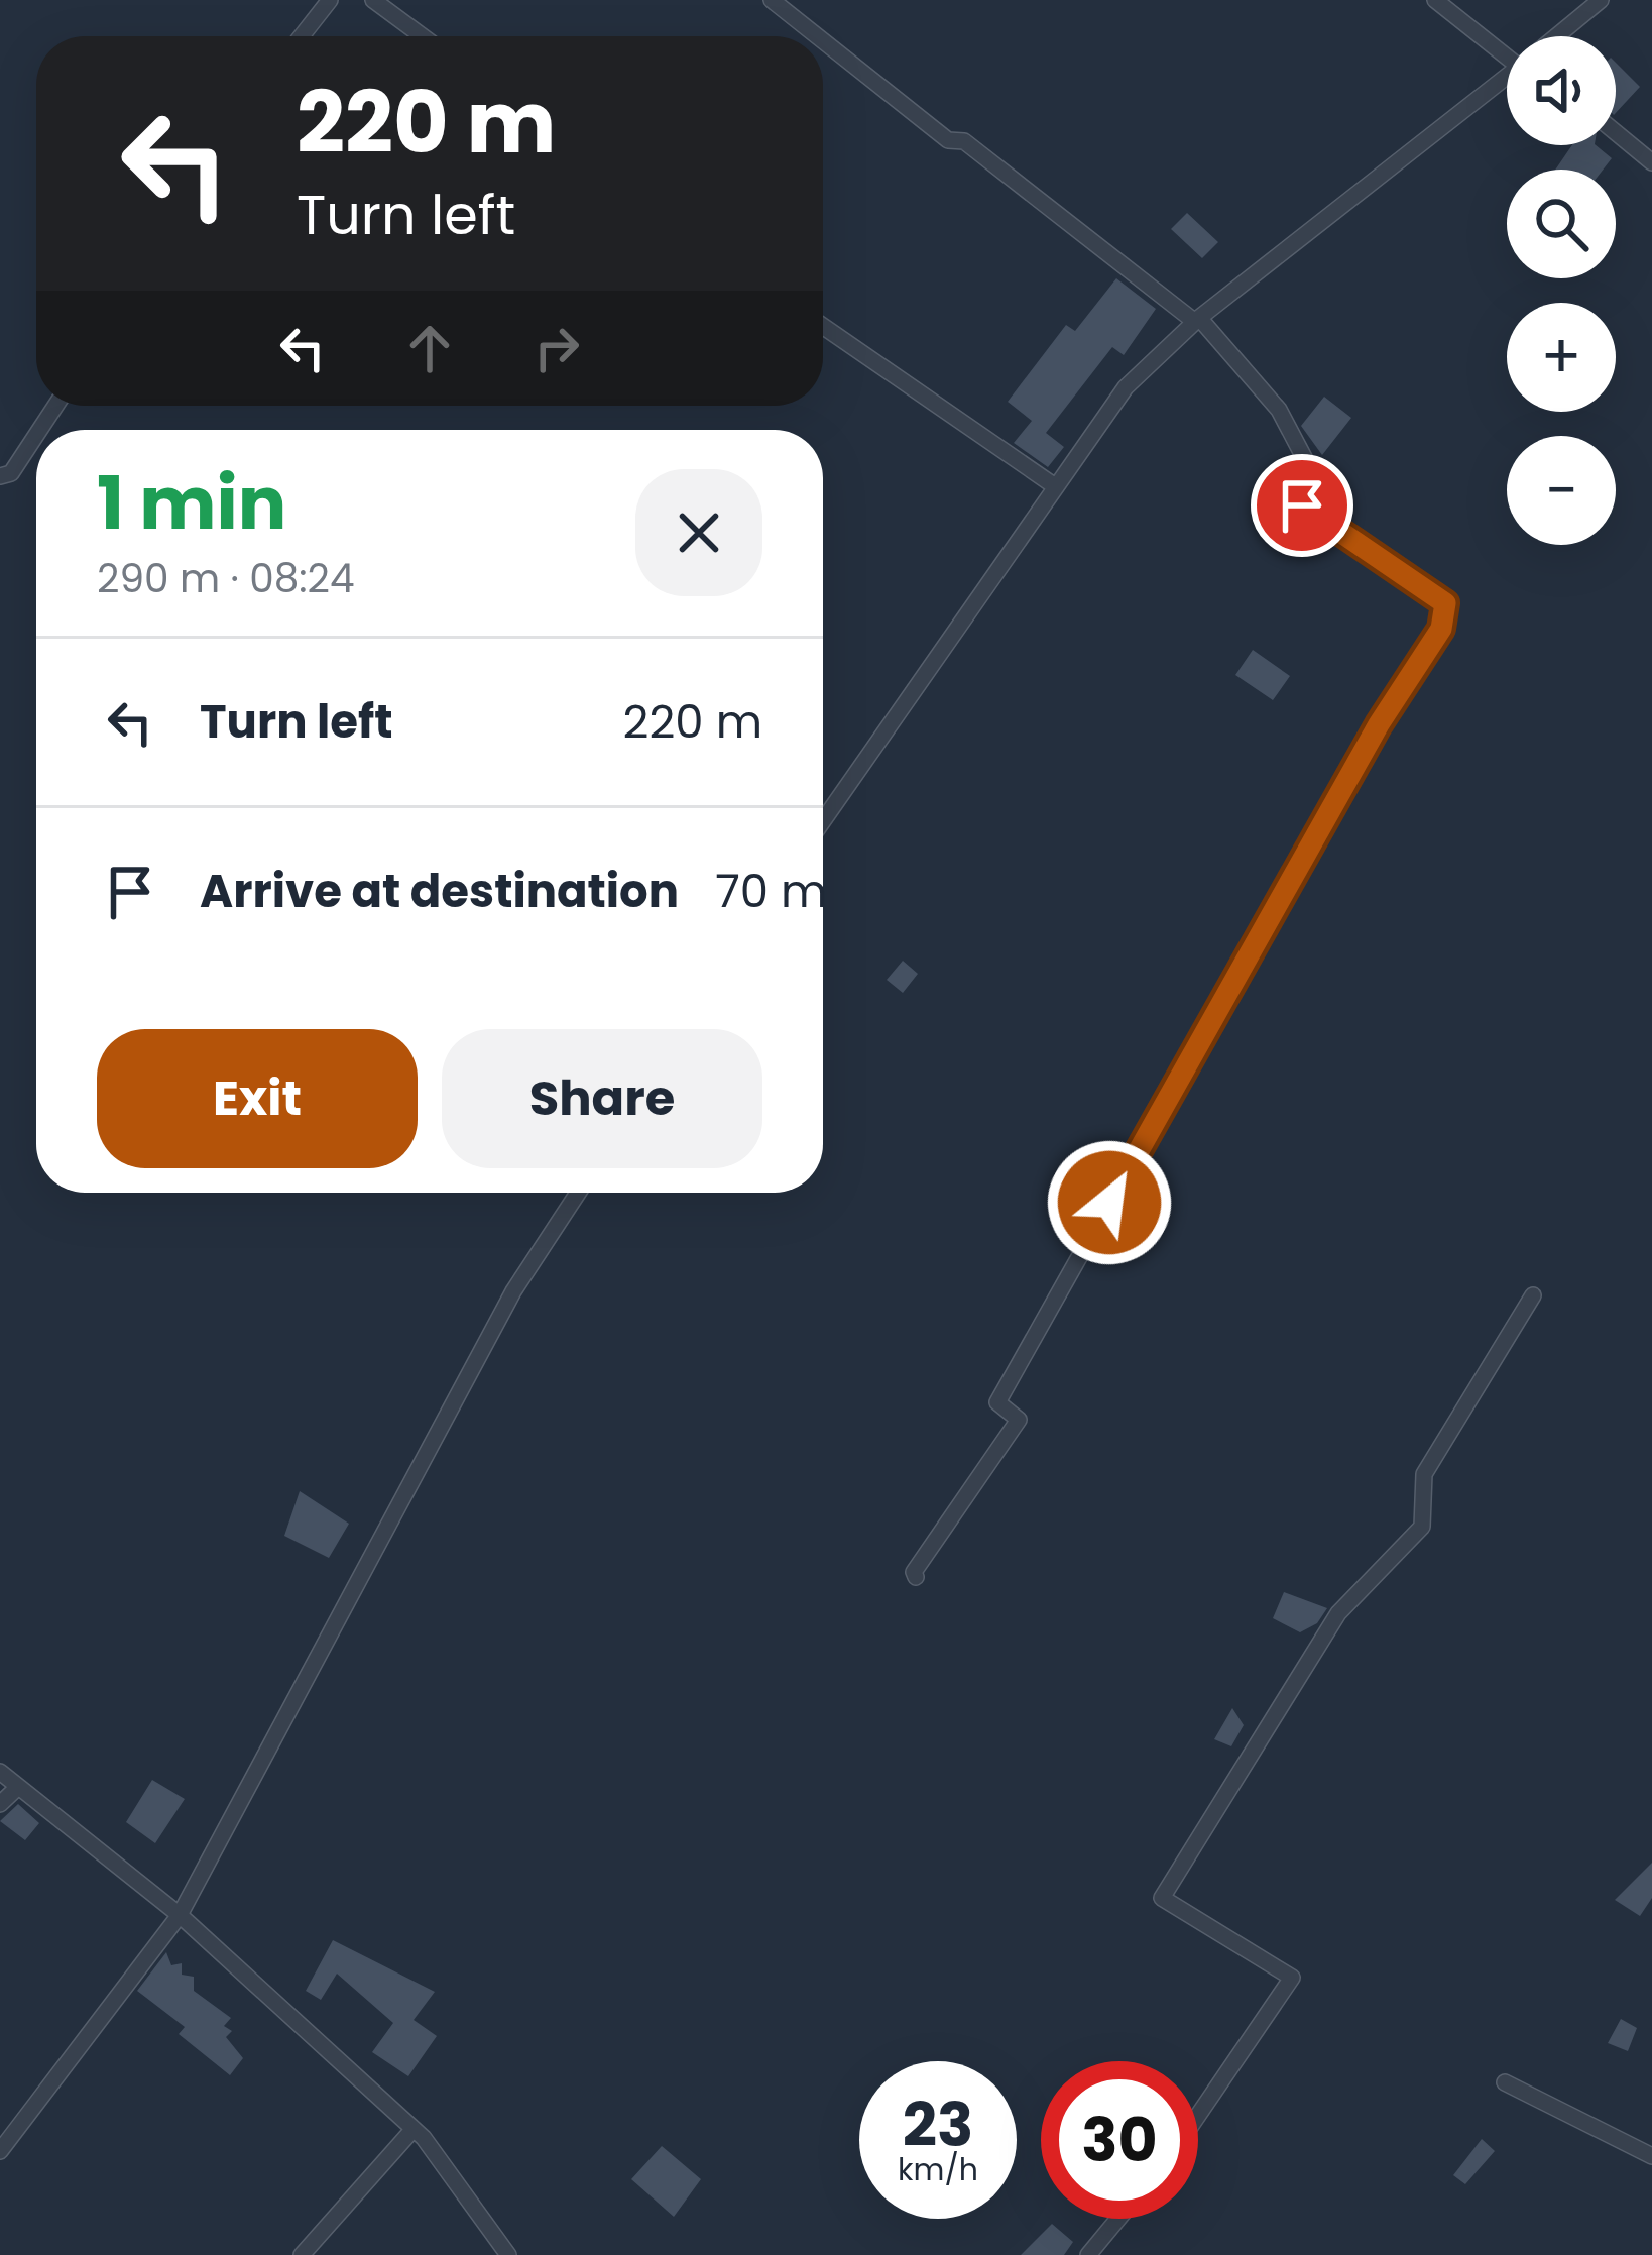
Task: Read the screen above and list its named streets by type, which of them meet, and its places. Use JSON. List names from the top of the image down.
{
  "page": {
    "map_buttons": ["+", "−"],
    "turn": ["220 m", "Turn left"],
    "heading": ["1 min", "290 m · 08:24"],
    "list": [
      {
        "name": "Turn left",
        "value": "220 m"
      },
      {
        "name": "Arrive at destination",
        "value": "70 m"
      }
    ],
    "buttons": ["Exit", "Share"],
    "speed": "23 km/h",
    "limit": "30"
  }
}
